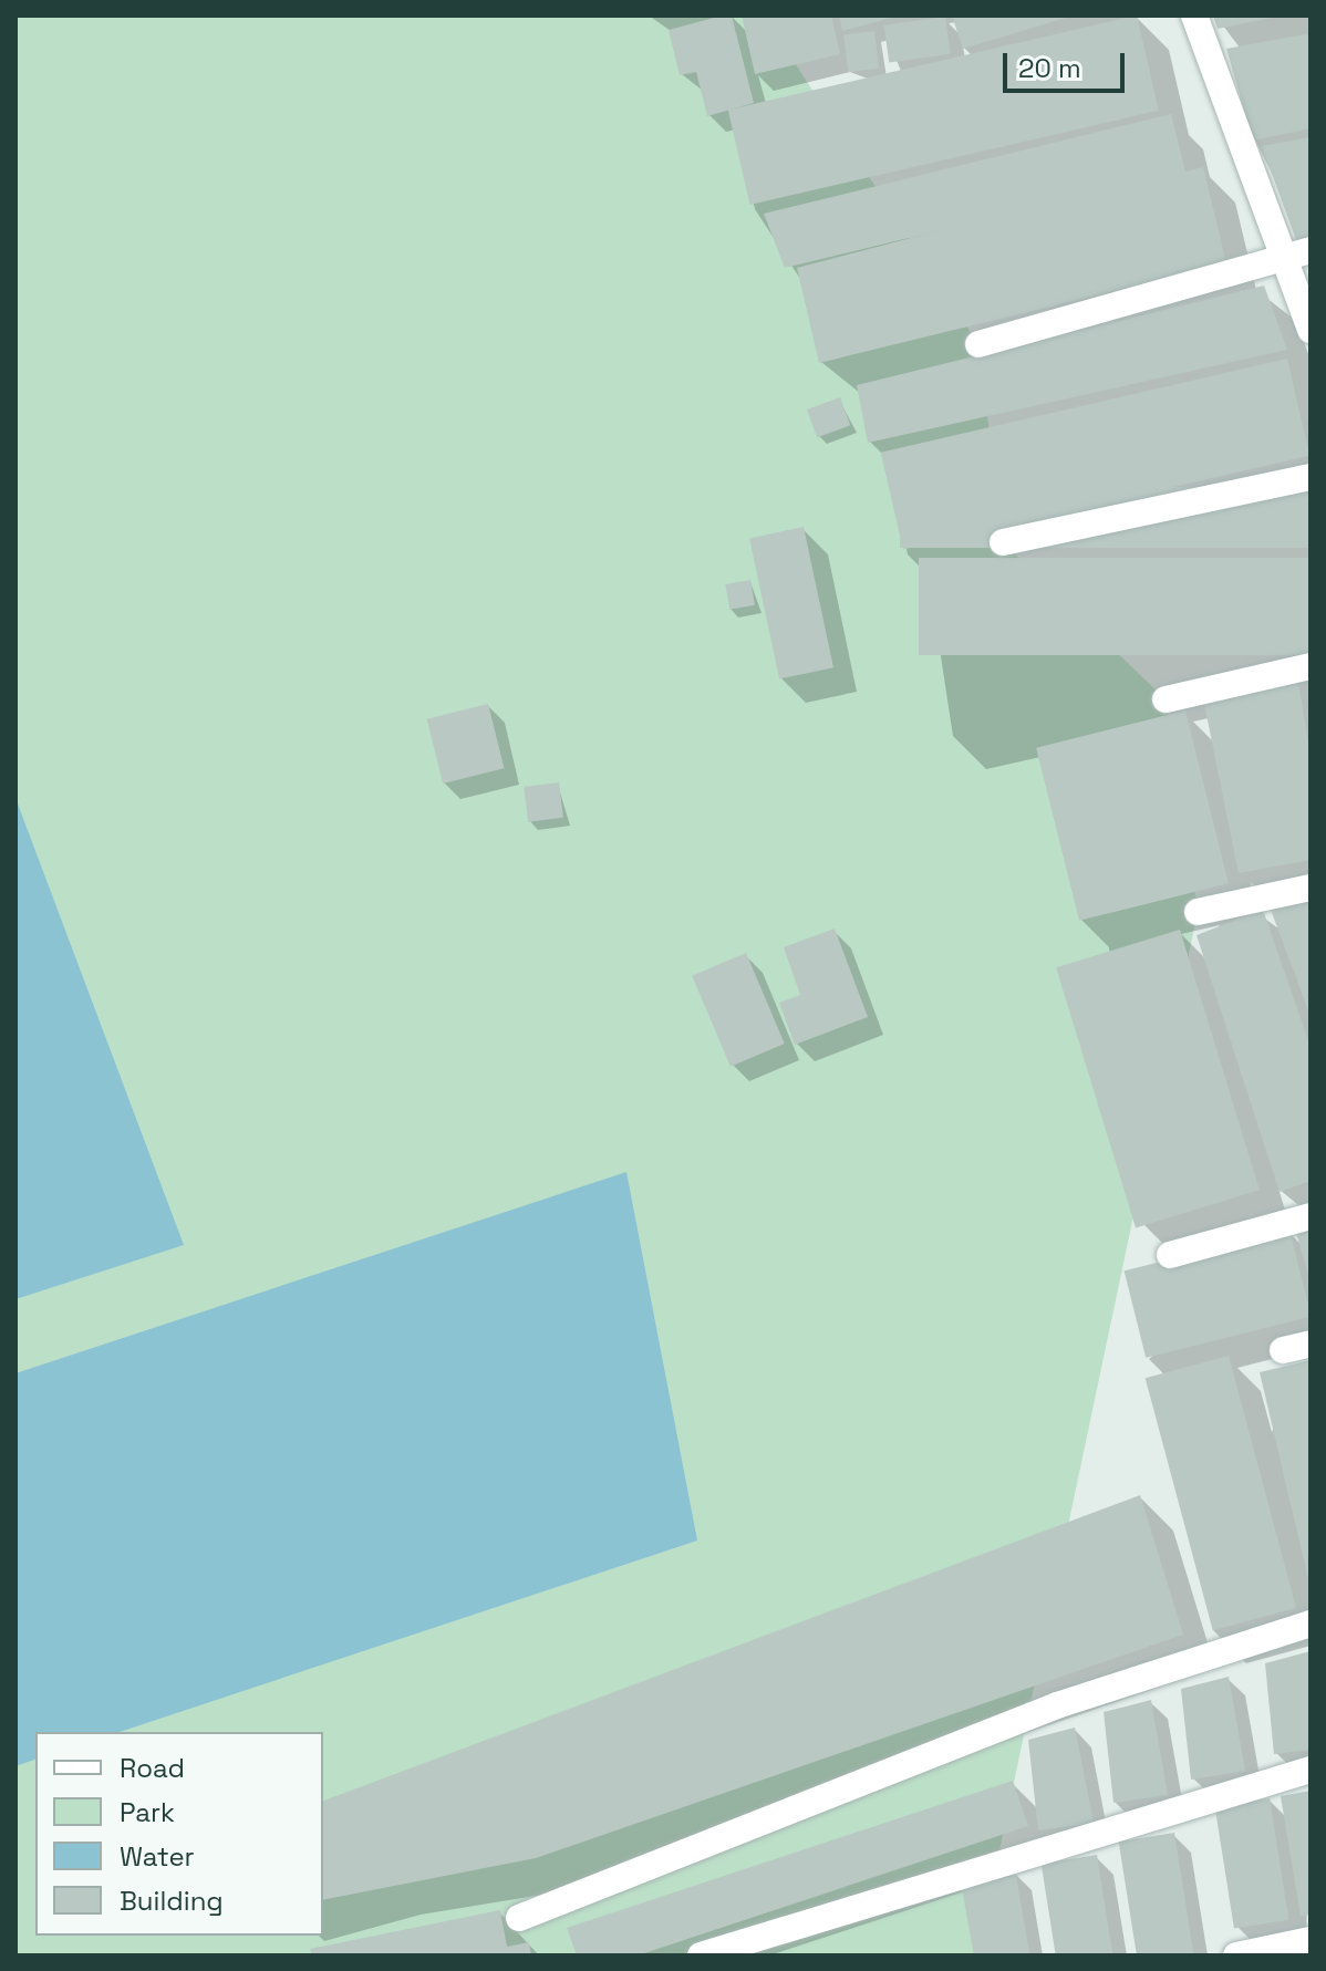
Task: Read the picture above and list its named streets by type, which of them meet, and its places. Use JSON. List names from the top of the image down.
{
  "legend": [
    "Road",
    "Park",
    "Water",
    "Building"
  ],
  "scale_bar": "20 m"
}
